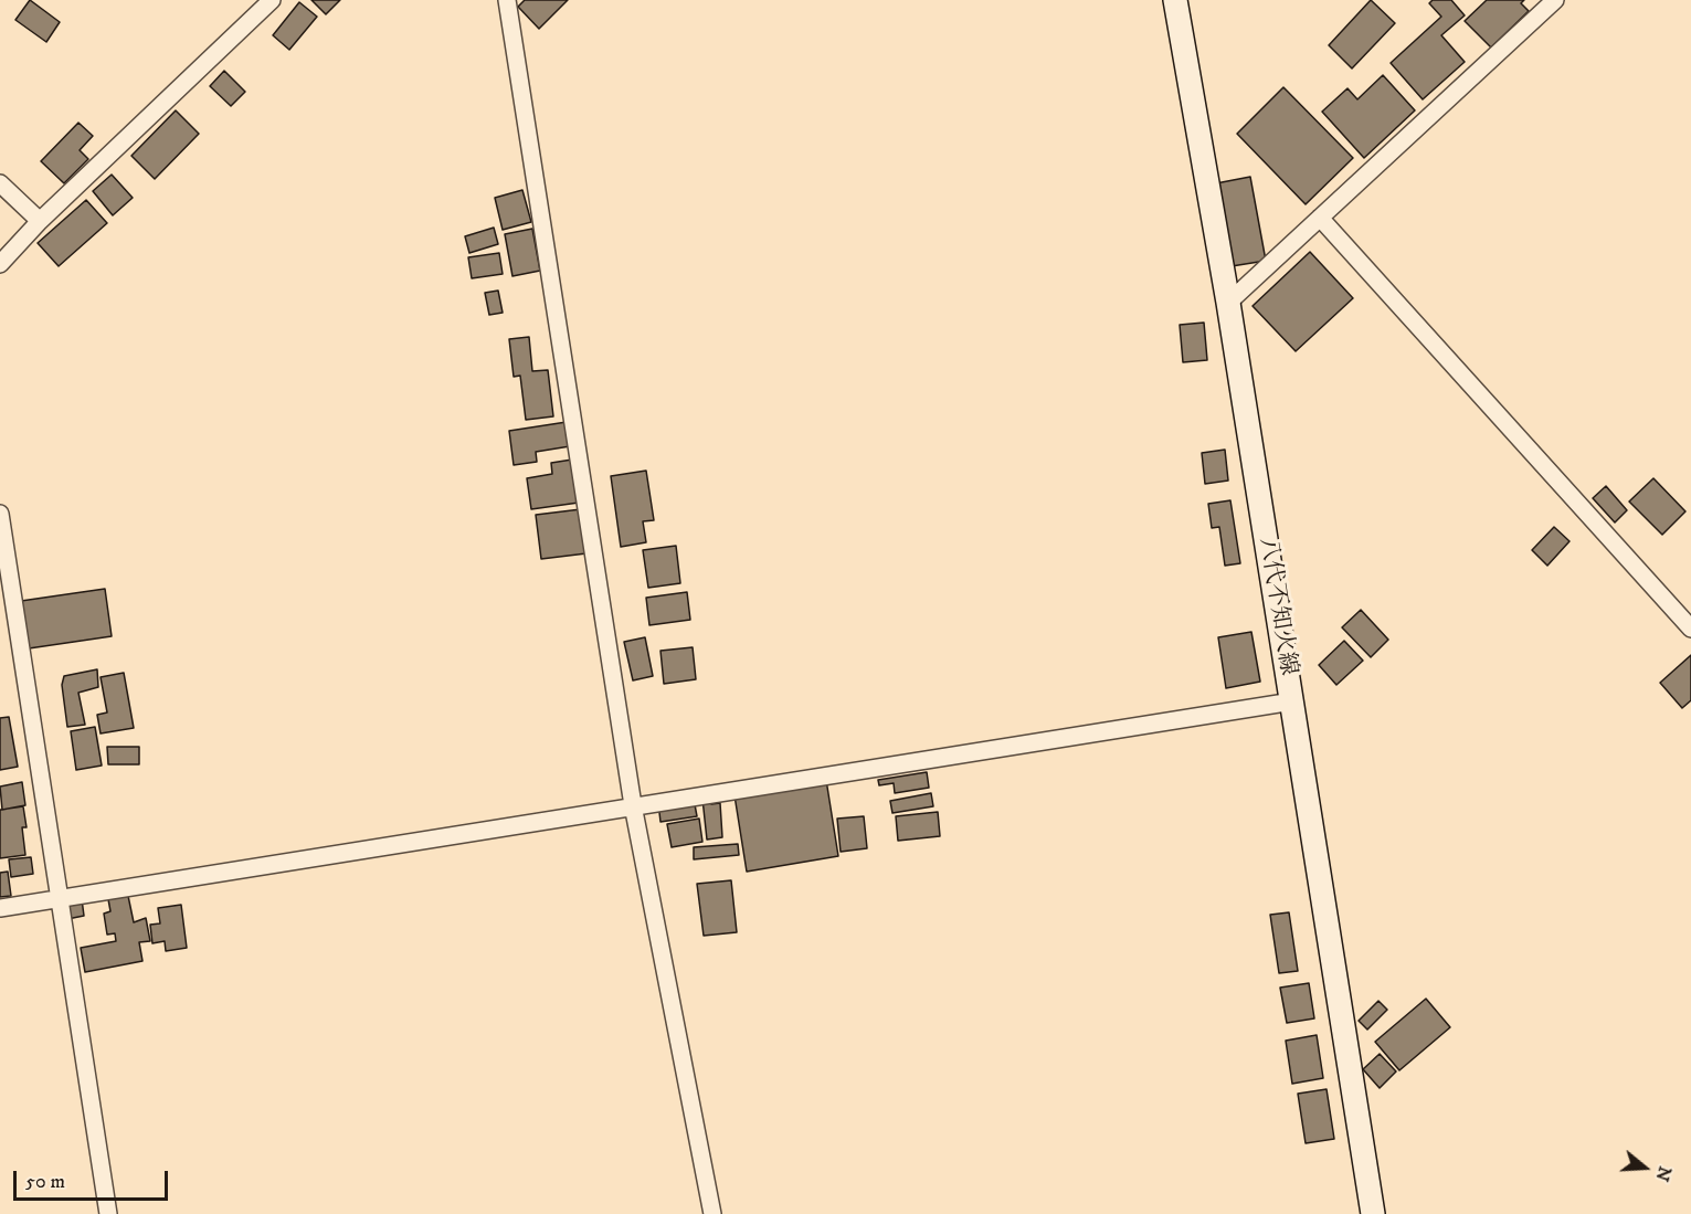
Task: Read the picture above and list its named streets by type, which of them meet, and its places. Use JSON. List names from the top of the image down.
{
  "streets": {
    "main road": ["八代不知火線"]
  },
  "scale_bar": "50 m",
  "north": "right"
}
